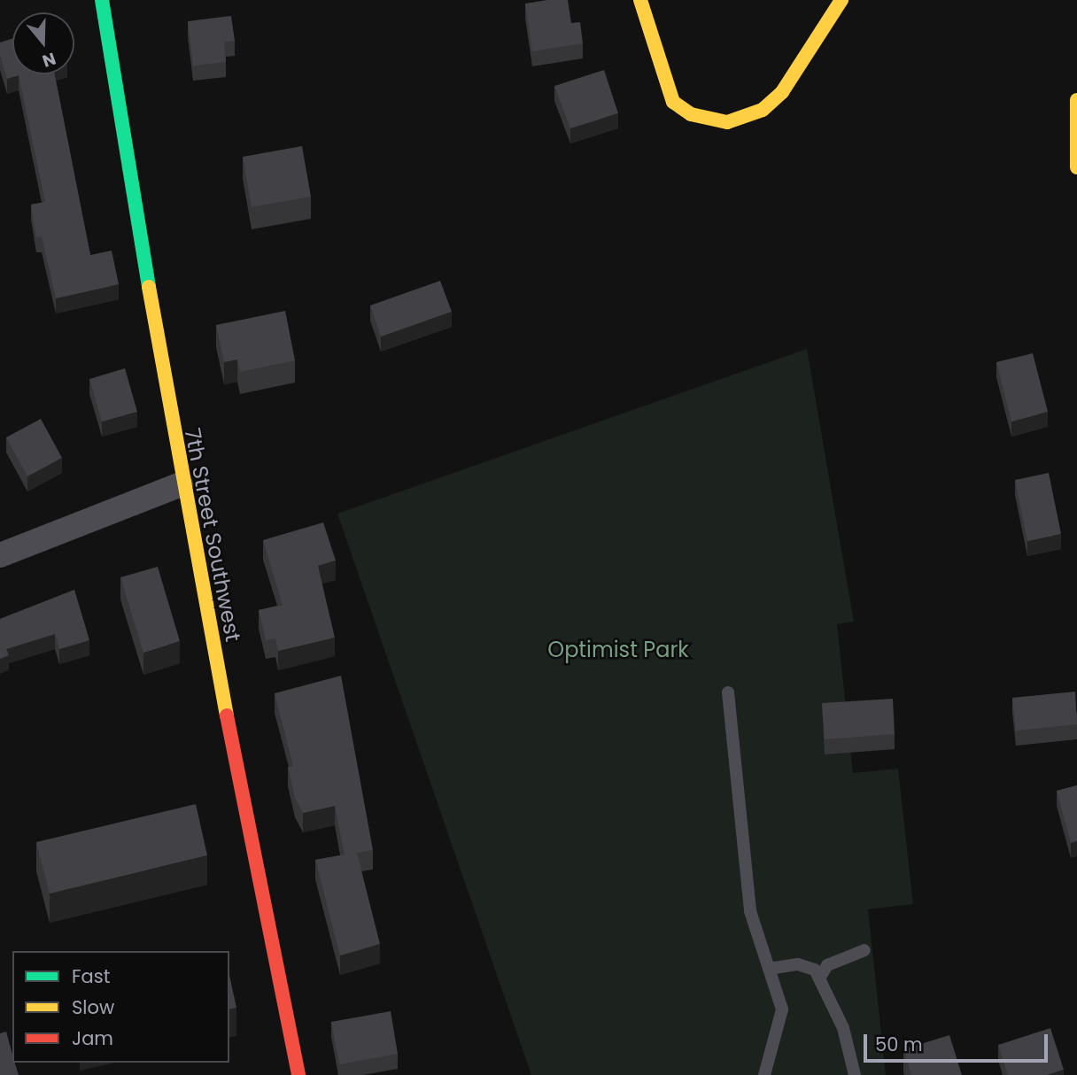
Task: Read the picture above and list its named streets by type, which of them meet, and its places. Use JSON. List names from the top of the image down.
{
  "streets": {
    "street": ["7th Street Southwest"]
  },
  "parks": ["Optimist Park"],
  "legend": ["Fast", "Slow", "Jam"],
  "scale_bar": "50 m",
  "north": "bottom"
}
